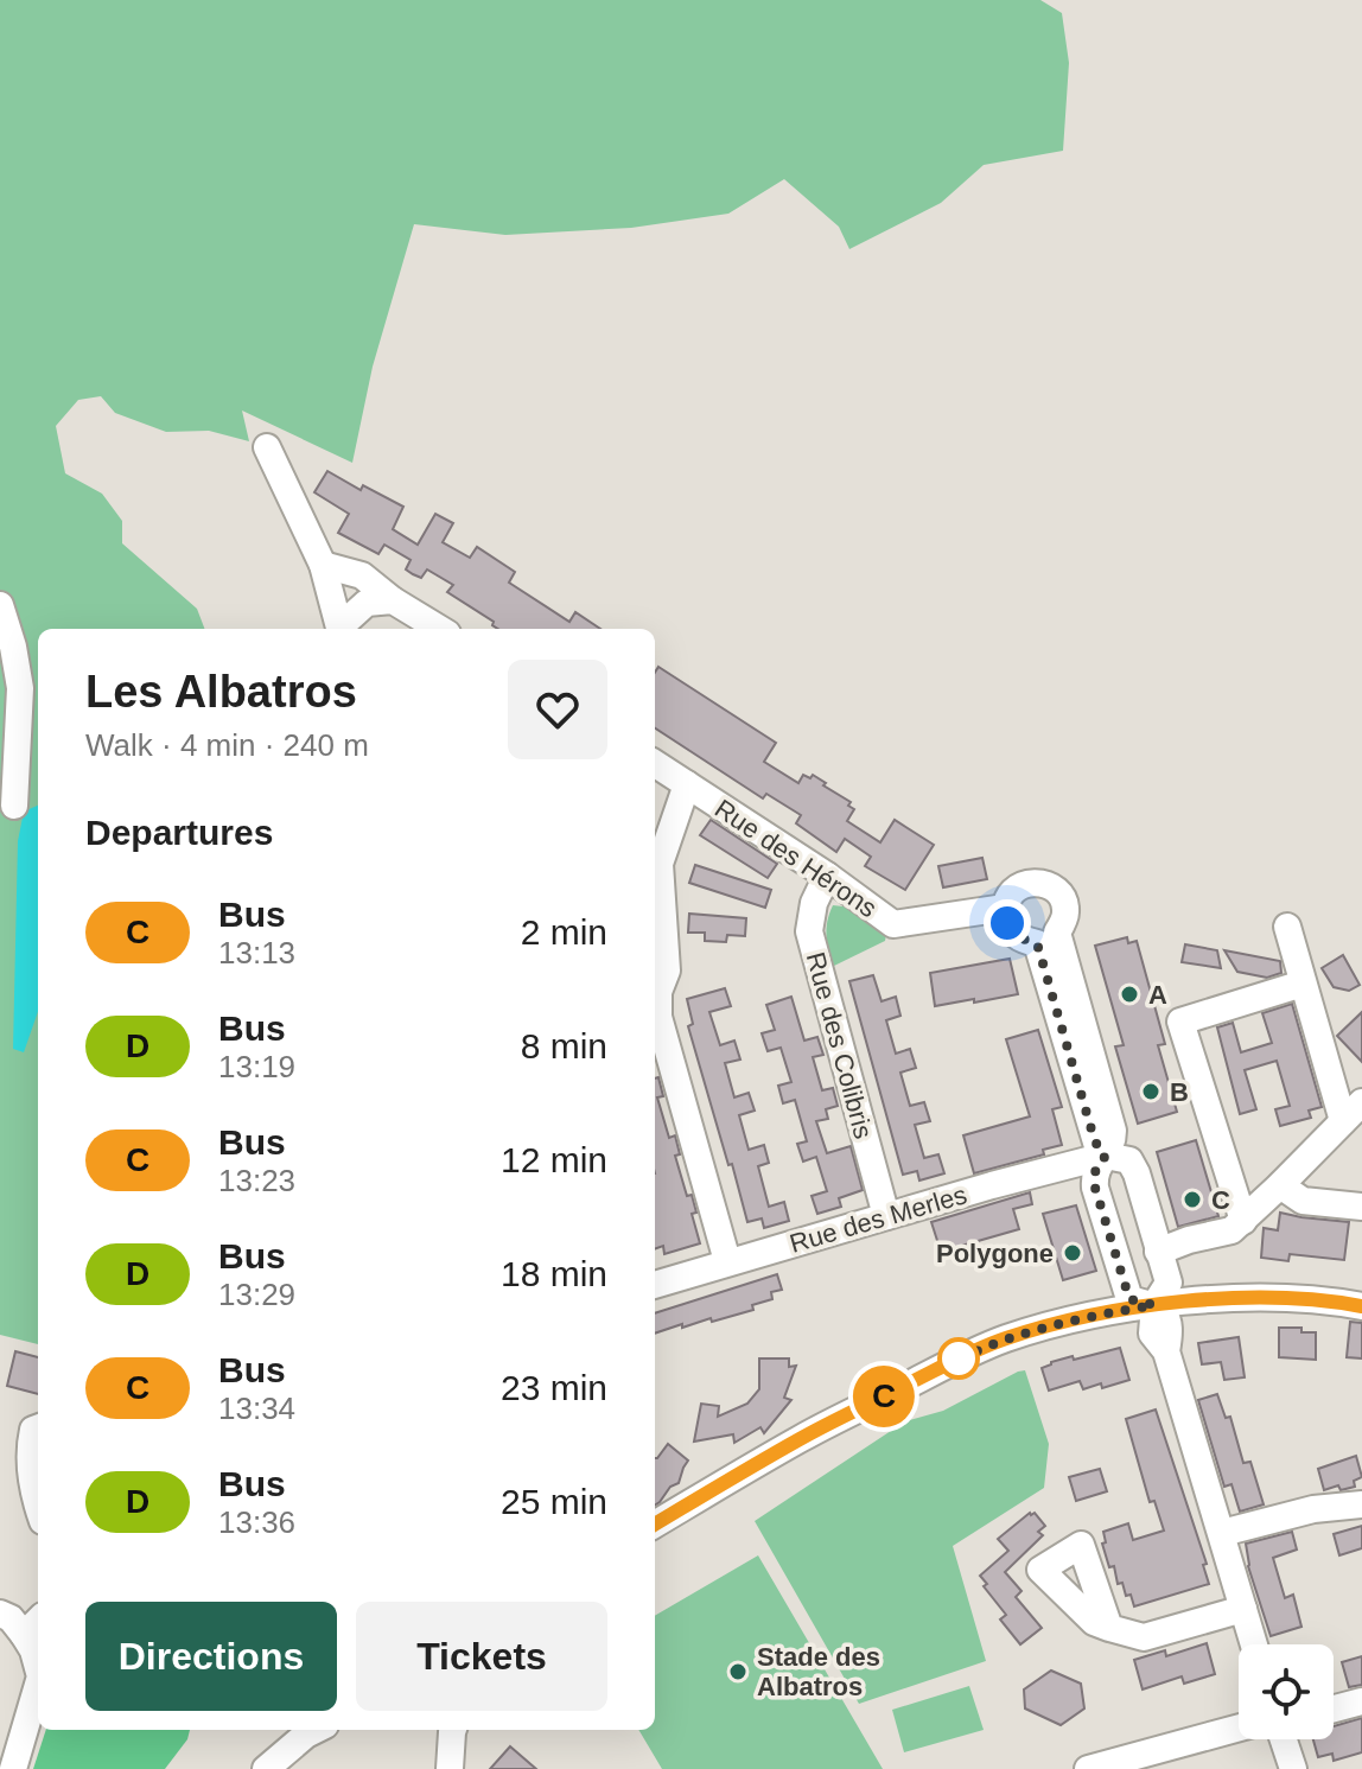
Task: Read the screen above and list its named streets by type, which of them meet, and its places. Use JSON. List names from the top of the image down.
{
  "streets": {
    "street": ["Rue des Hérons", "Rue des Colibris", "Rue des Merles"]
  },
  "crossings": [
    ["Rue des Hérons", "Rue des Colibris"],
    ["Rue des Colibris", "Rue des Merles"]
  ],
  "places": [
    "A",
    "B",
    "C",
    "Polygone",
    "Stade des Albatros"
  ],
  "lines": ["bus line C"],
  "page": {
    "on_map": "C",
    "heading": [
      ["Les Albatros", "Walk · 4 min · 240 m"],
      "Departures"
    ],
    "list": [
      {
        "mark": "C",
        "name": "Bus",
        "note": "13:13",
        "value": "2 min"
      },
      {
        "mark": "D",
        "name": "Bus",
        "note": "13:19",
        "value": "8 min"
      },
      {
        "mark": "C",
        "name": "Bus",
        "note": "13:23",
        "value": "12 min"
      },
      {
        "mark": "D",
        "name": "Bus",
        "note": "13:29",
        "value": "18 min"
      },
      {
        "mark": "C",
        "name": "Bus",
        "note": "13:34",
        "value": "23 min"
      },
      {
        "mark": "D",
        "name": "Bus",
        "note": "13:36",
        "value": "25 min"
      }
    ],
    "buttons": ["Directions", "Tickets"]
  }
}
